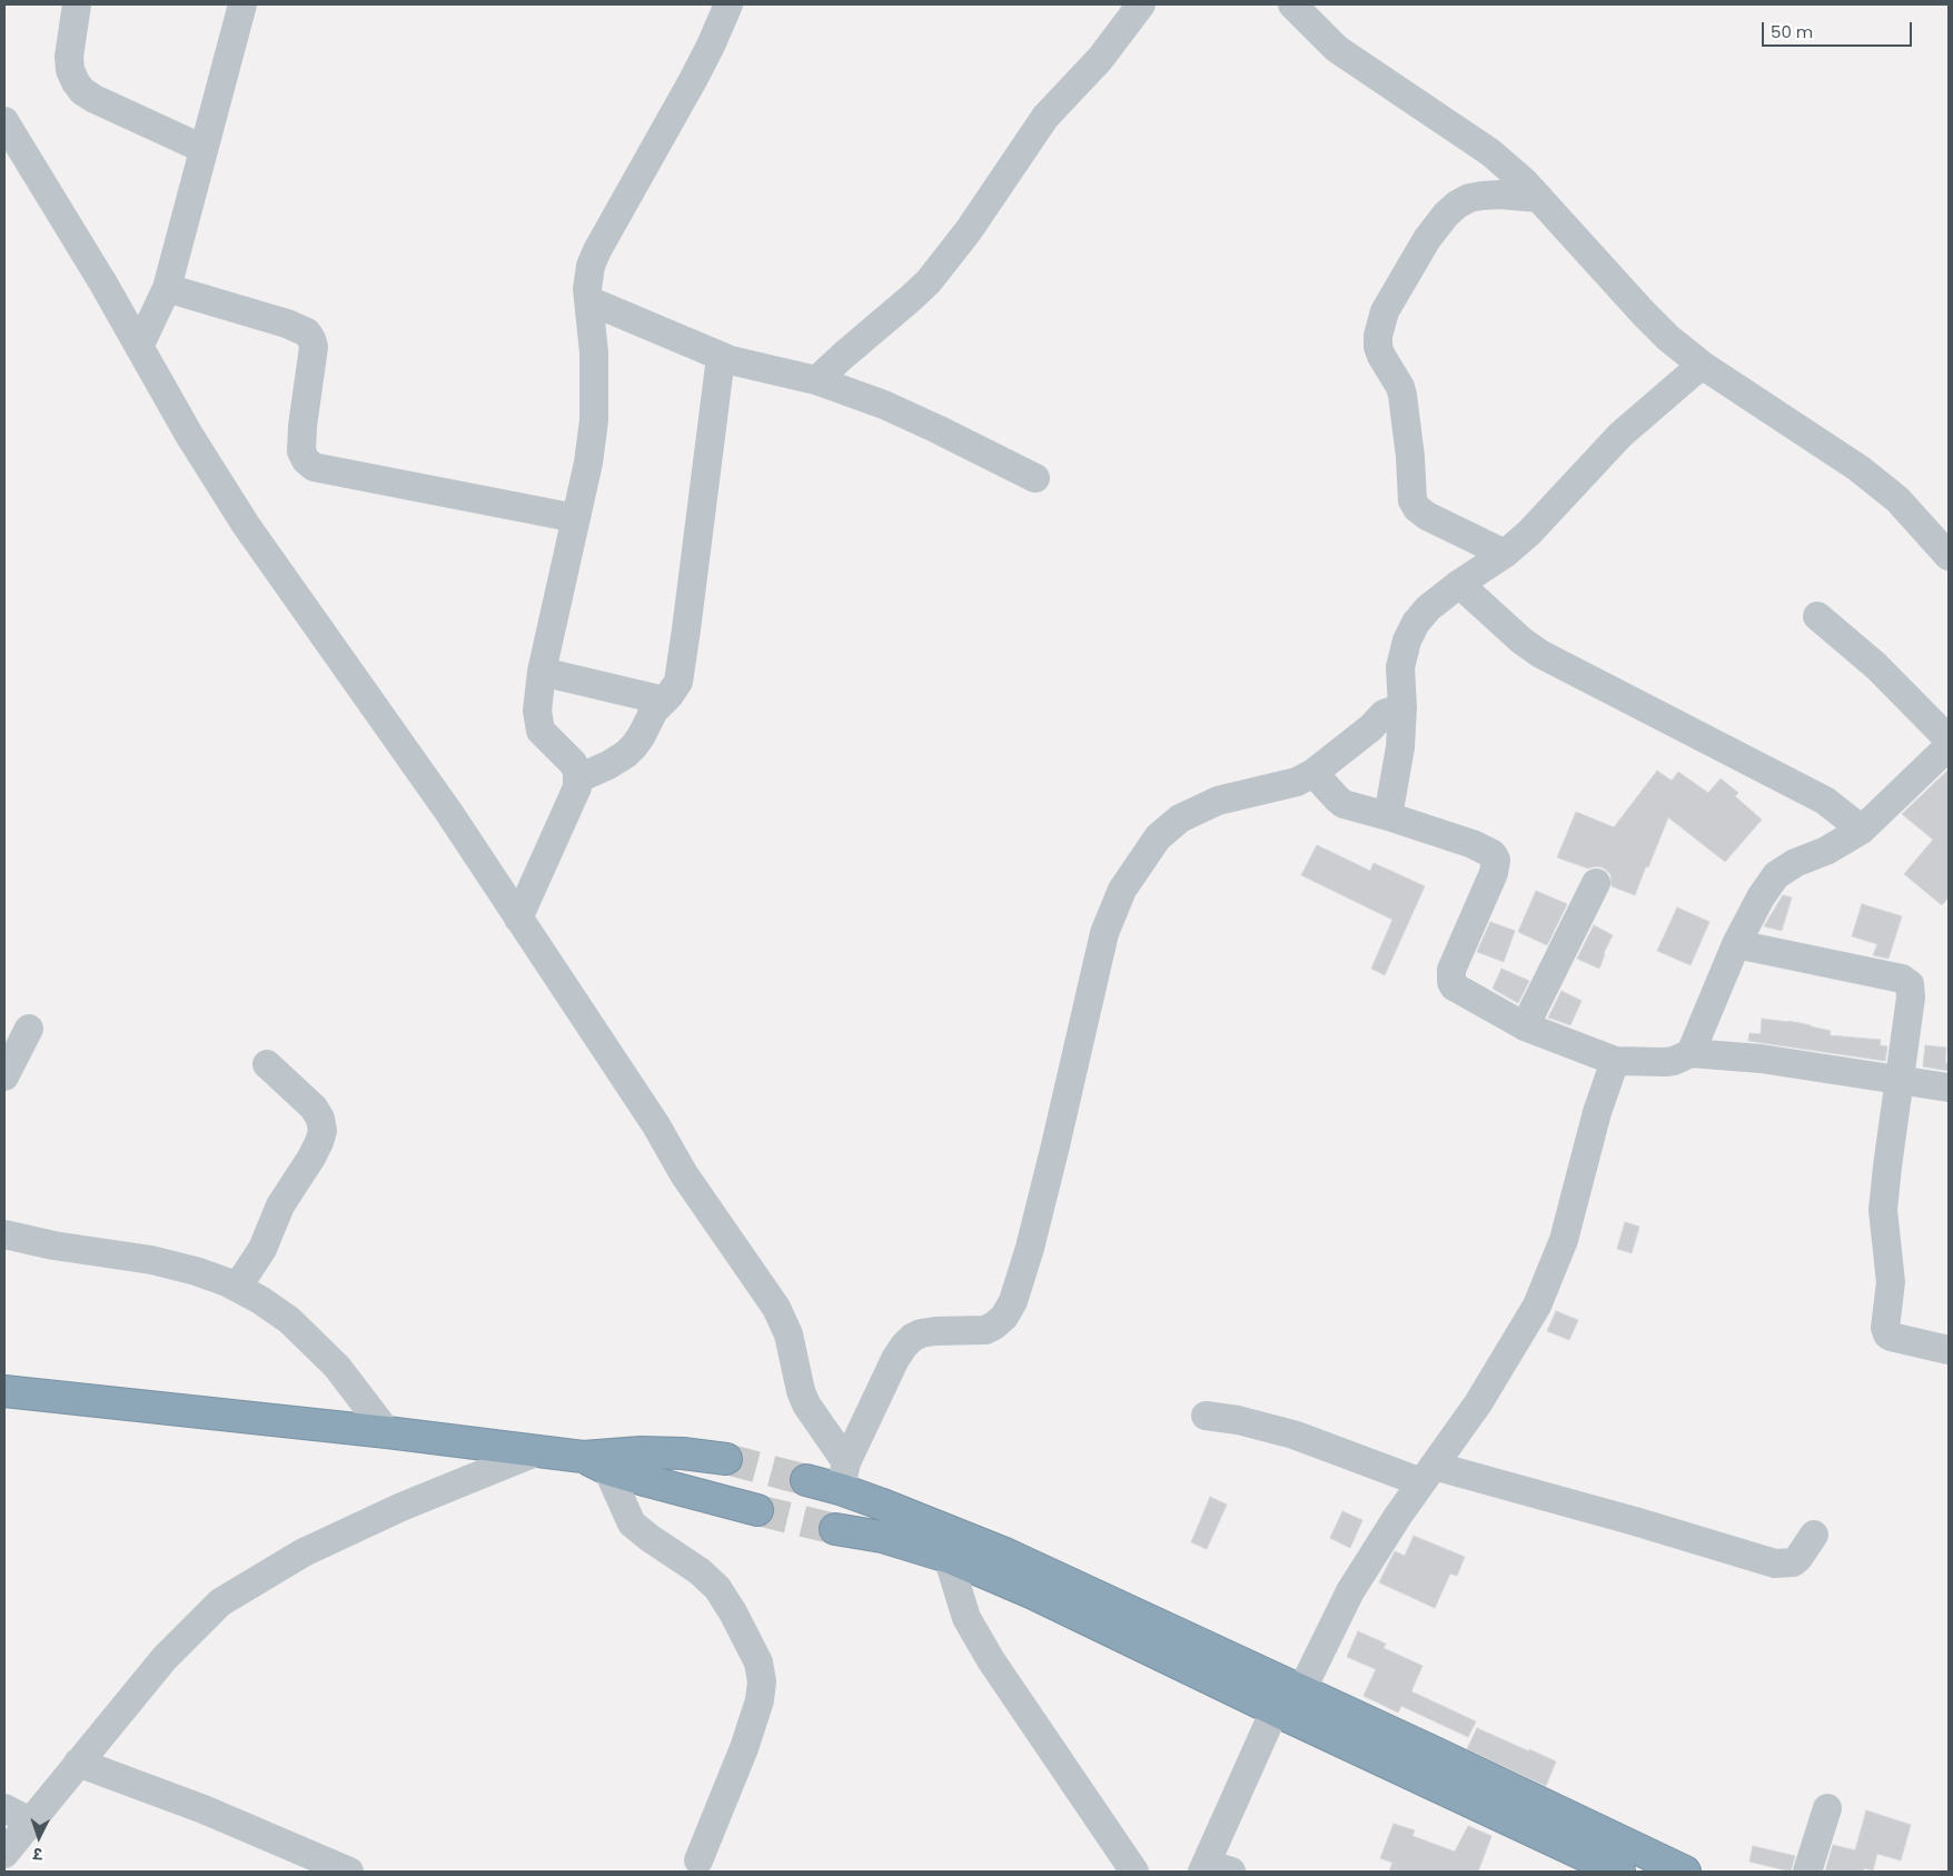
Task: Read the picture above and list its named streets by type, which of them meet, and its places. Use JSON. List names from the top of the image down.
{
  "scale_bar": "50 m",
  "north": "bottom"
}
